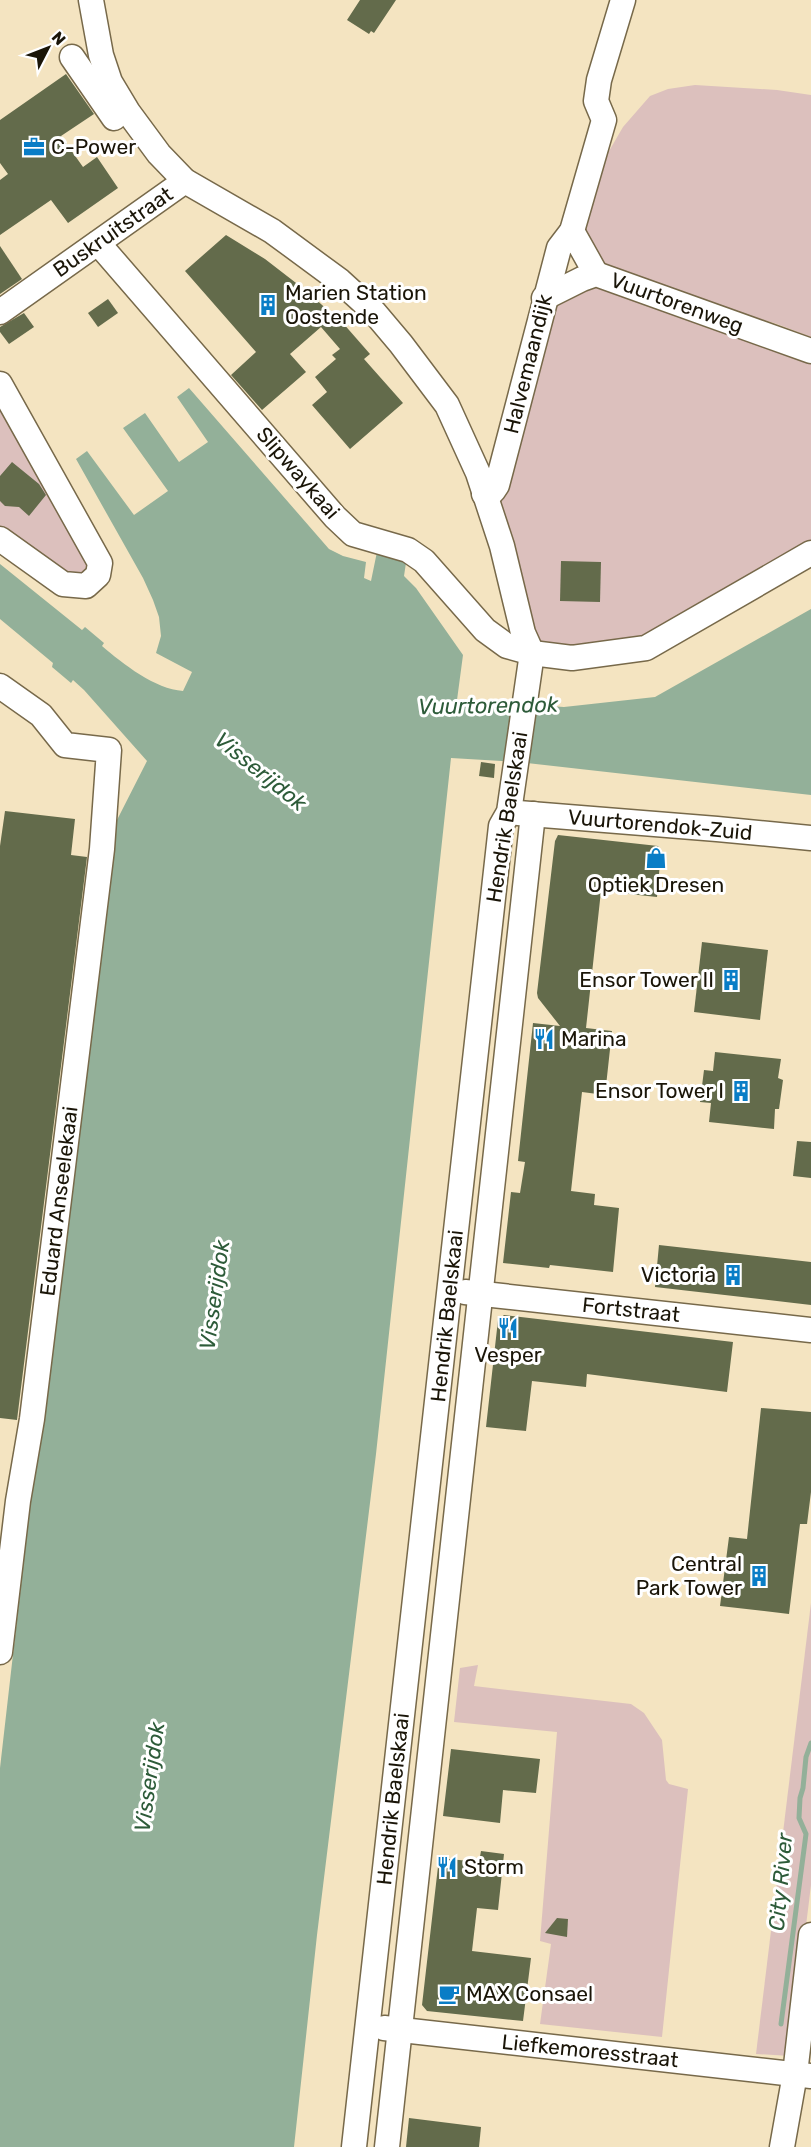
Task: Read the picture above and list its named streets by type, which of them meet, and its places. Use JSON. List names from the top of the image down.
{
  "streets": {
    "street": [
      "Buskruitstraat",
      "Vuurtorenweg",
      "Halvemaandijk",
      "Slipwaykaai",
      "Hendrik Baelskaai",
      "Vuurtorendok-Zuid",
      "Eduard Anseelekaai",
      "Fortstraat",
      "Liefkemoresstraat"
    ]
  },
  "crossings": [
    ["Buskruitstraat", "Halvemaandijk"],
    ["Buskruitstraat", "Slipwaykaai"],
    ["Vuurtorenweg", "Halvemaandijk"],
    ["Slipwaykaai", "Hendrik Baelskaai"],
    ["Hendrik Baelskaai", "Vuurtorendok-Zuid"],
    ["Hendrik Baelskaai", "Fortstraat"],
    ["Hendrik Baelskaai", "Liefkemoresstraat"]
  ],
  "water": ["Vuurtorendok", "Visserijdok", "City River"],
  "places": {
    "office": ["C-Power"],
    "building": [
      "Marien Station Oostende",
      "Ensor Tower II",
      "Ensor Tower I",
      "Victoria",
      "Central Park Tower"
    ],
    "shop": ["Optiek Dresen"],
    "restaurant": ["Marina", "Vesper", "Storm"],
    "cafe": ["MAX Consael"]
  },
  "north": "top right"
}
